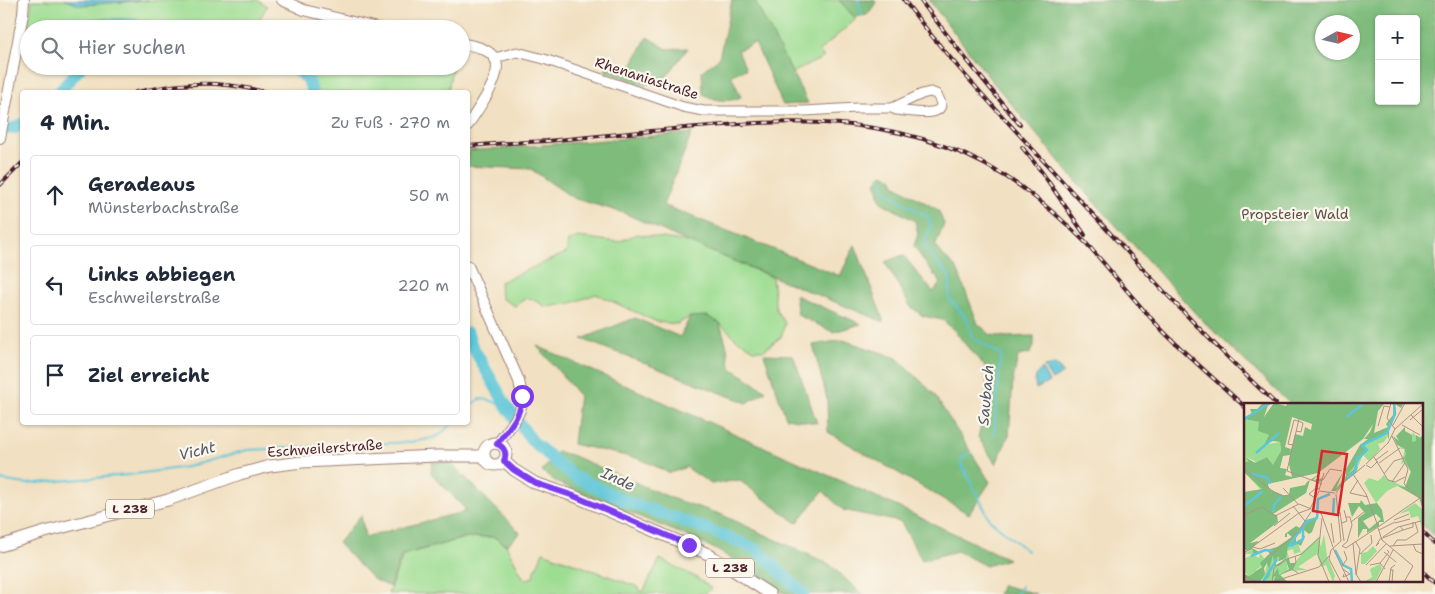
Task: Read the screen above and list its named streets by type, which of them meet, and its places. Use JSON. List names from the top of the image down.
{
  "streets": {
    "main road": ["Eschweilerstraße", "L 238"],
    "street": ["Rhenaniastraße"]
  },
  "crossings": [
    ["Eschweilerstraße", "L 238"]
  ],
  "water": ["Saubach", "Vicht", "Inde"],
  "parks": ["Propsteier Wald"],
  "north": "right",
  "page": {
    "map_buttons": ["+", "−"],
    "search": "Hier suchen",
    "heading": ["4 Min.", "Zu Fuß · 270 m"],
    "list": [
      ["Geradeaus", "Münsterbachstraße", "50 m"],
      ["Links abbiegen", "Eschweilerstraße", "220 m"],
      "Ziel erreicht"
    ]
  }
}
